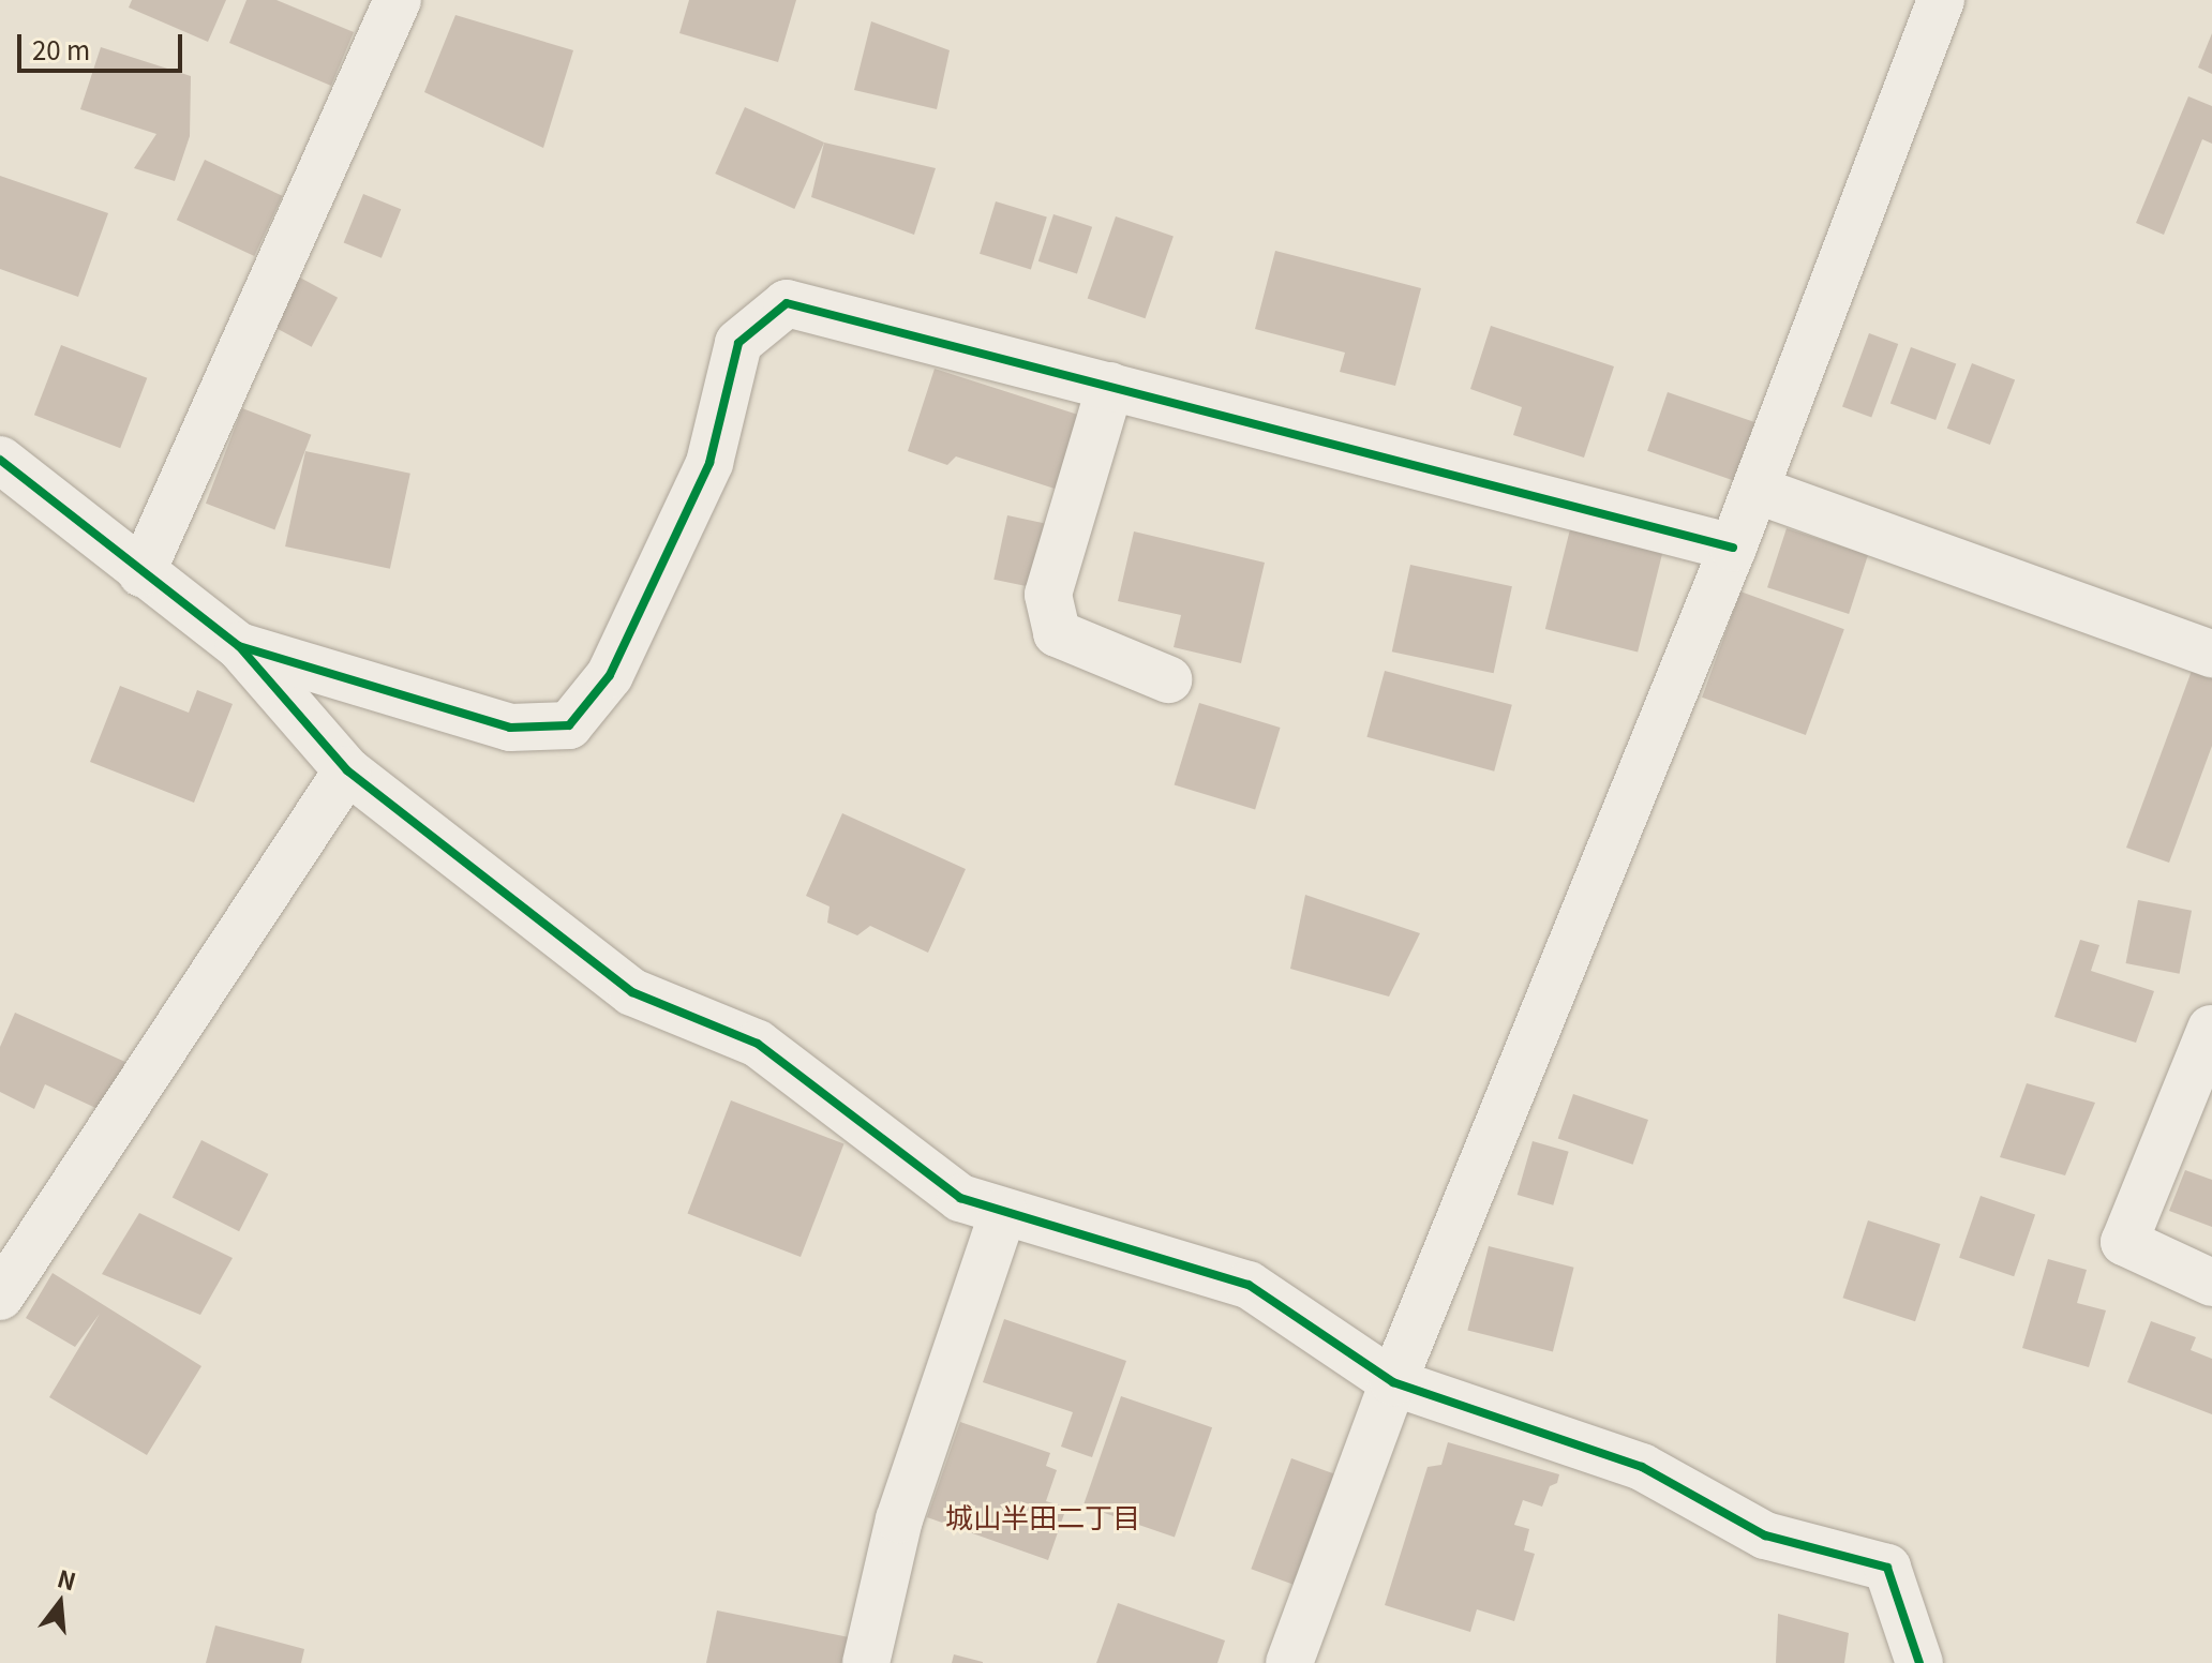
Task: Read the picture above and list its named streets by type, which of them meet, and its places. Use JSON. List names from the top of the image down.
{
  "districts": ["城山半田二丁目"],
  "scale_bar": "20 m",
  "north": "top"
}
